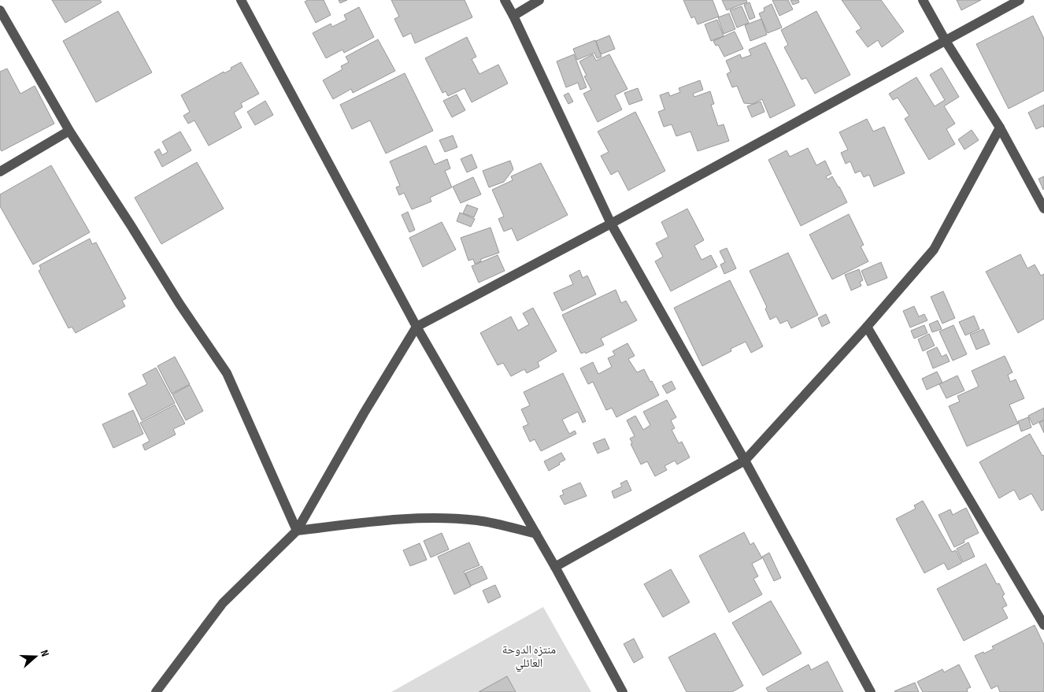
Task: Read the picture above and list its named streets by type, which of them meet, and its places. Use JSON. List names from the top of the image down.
{
  "parks": ["منتزه الدوحة العائلي"],
  "north": "right"
}
